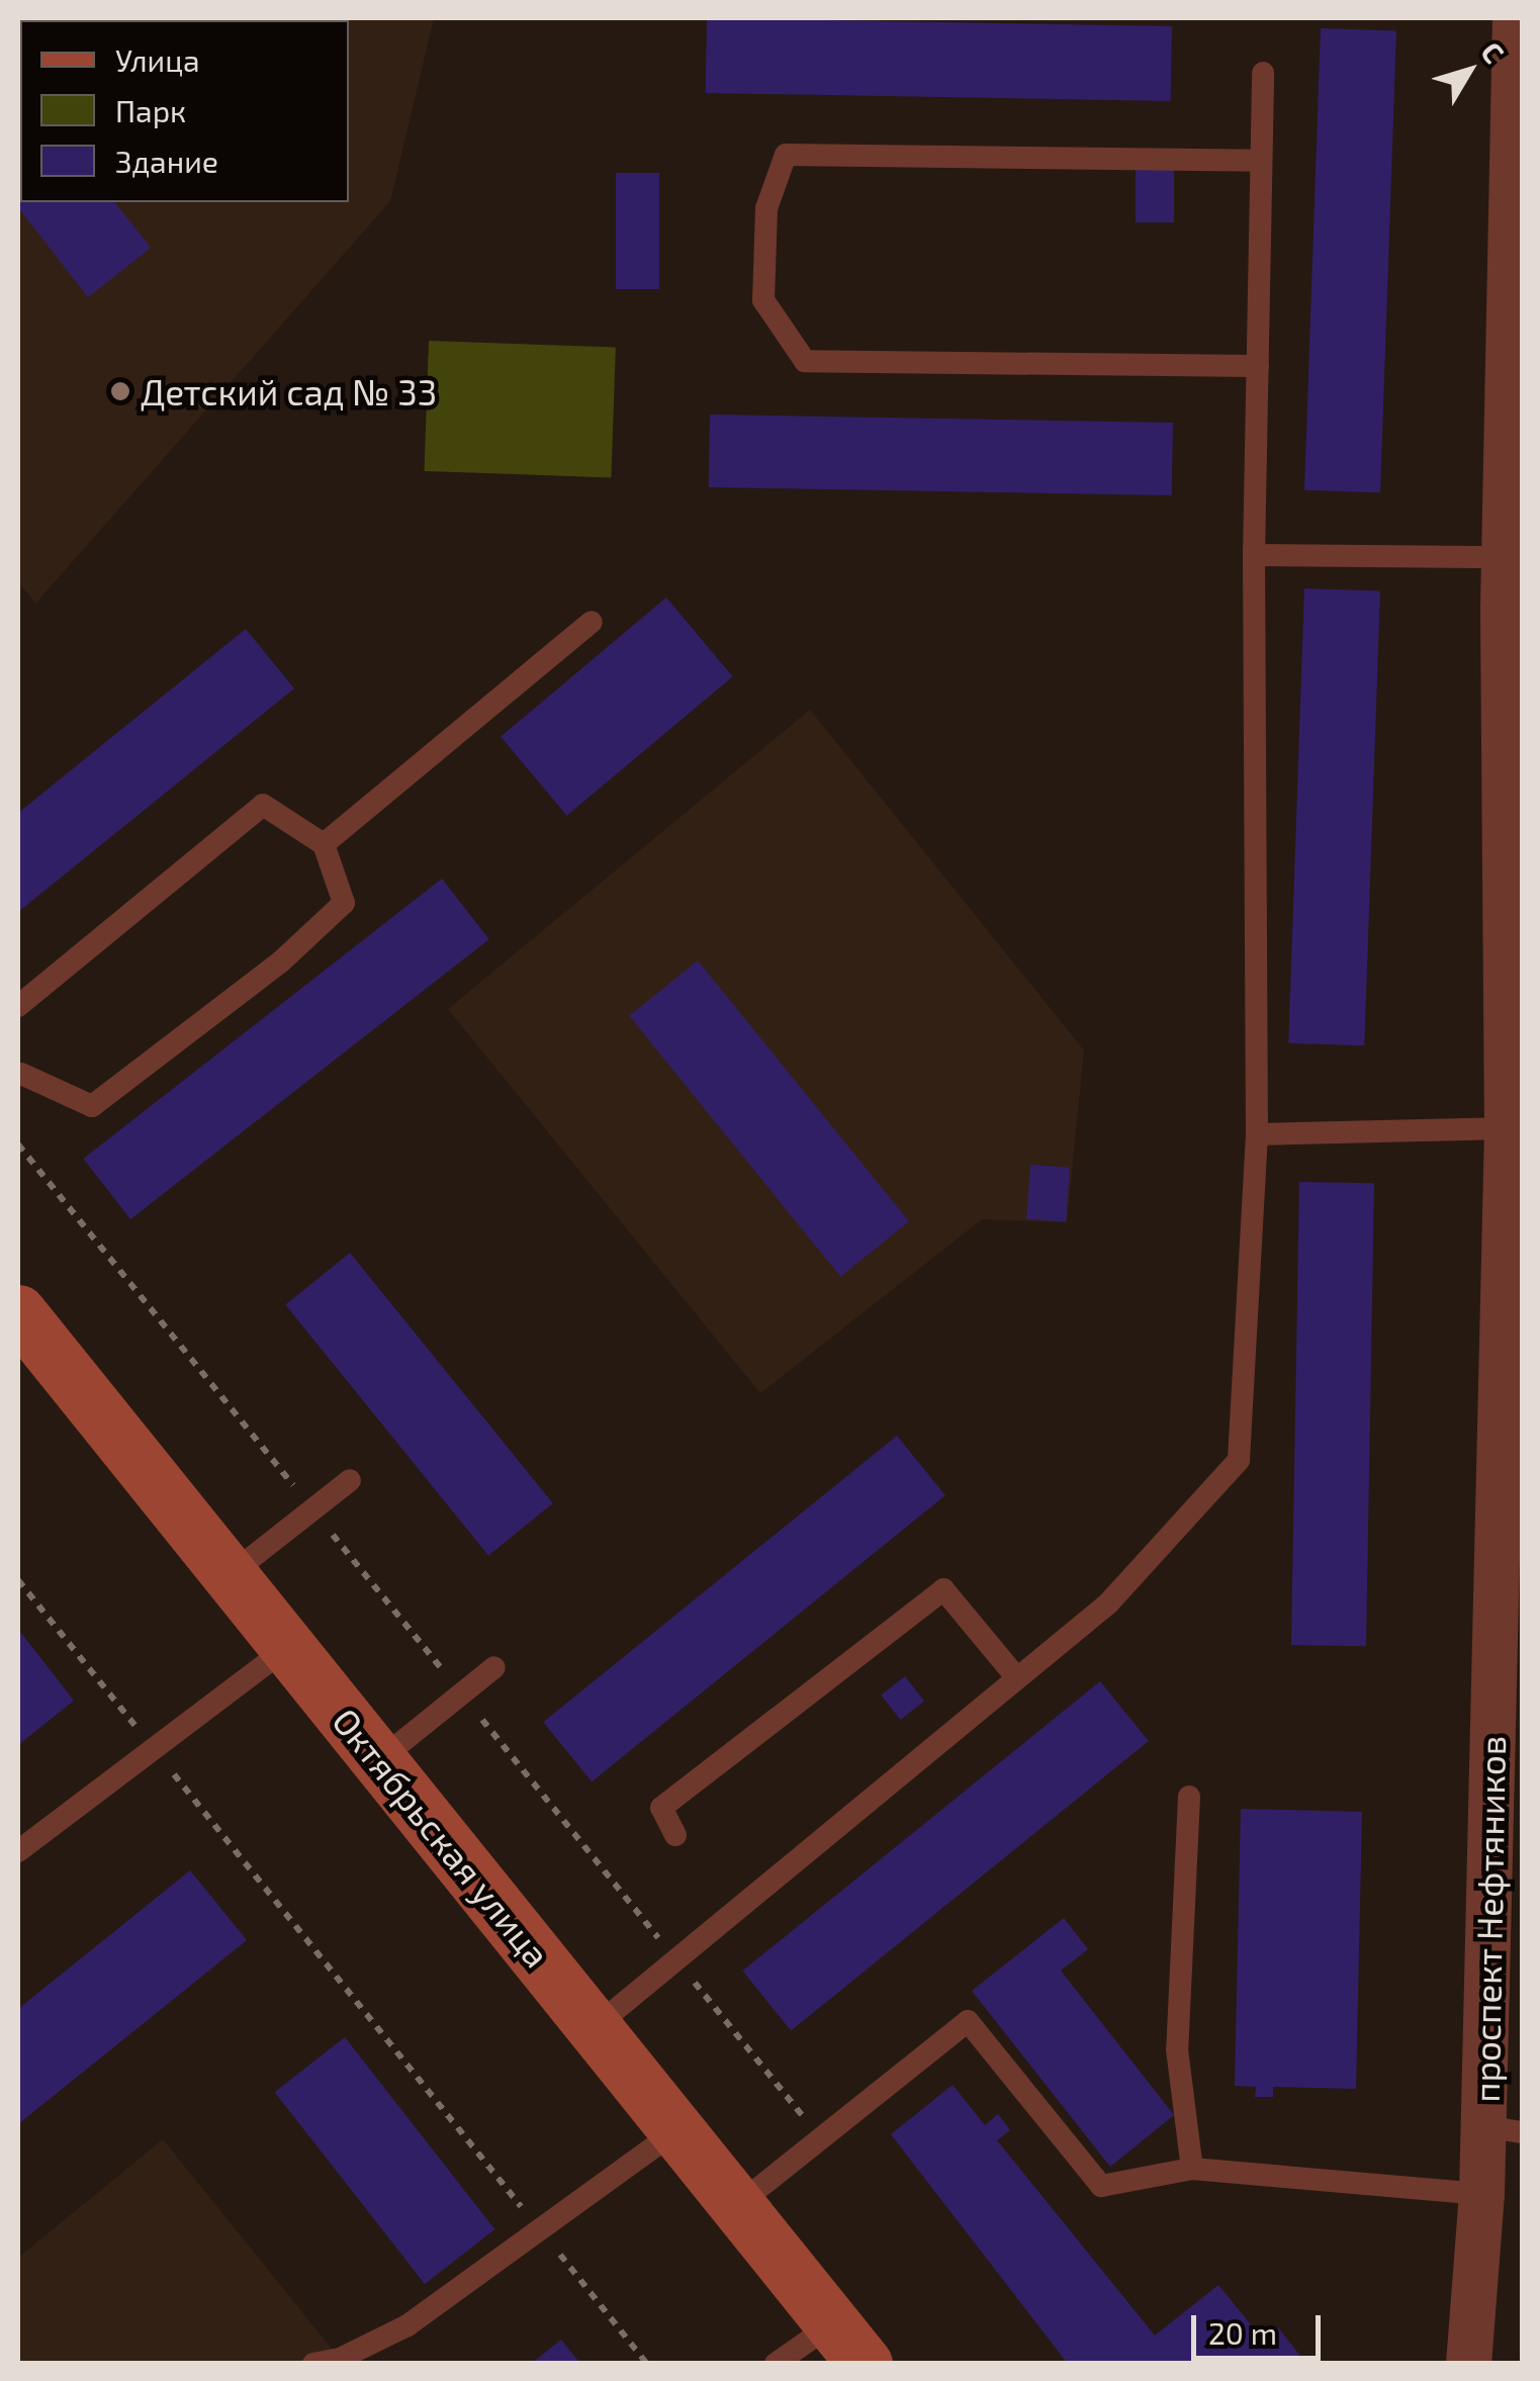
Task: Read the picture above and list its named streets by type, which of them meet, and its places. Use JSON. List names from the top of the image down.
{
  "streets": {
    "street": ["Октябрьская улица", "проспект Нефтяников"]
  },
  "places": ["Детский сад № 33"],
  "legend": ["Улица", "Парк", "Здание"],
  "scale_bar": "20 m",
  "north": "top right"
}
